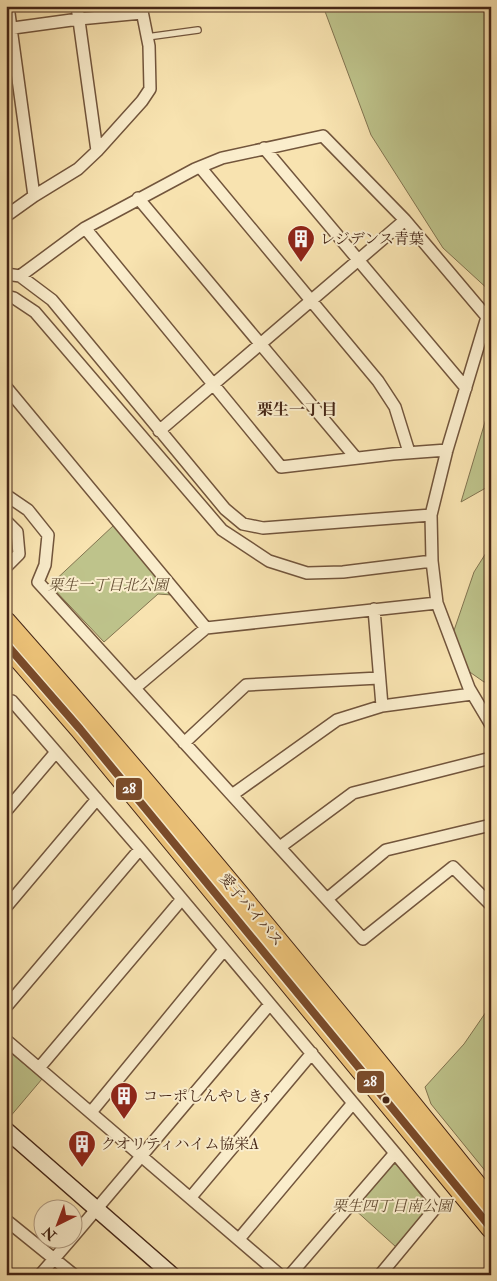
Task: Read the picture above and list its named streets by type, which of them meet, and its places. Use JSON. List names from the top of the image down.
{
  "streets": {
    "highway": ["愛子バイパス"]
  },
  "districts": ["栗生一丁目"],
  "parks": ["栗生一丁目北公園", "栗生四丁目南公園"],
  "places": {
    "building": ["レジデンス青葉", "コーポしんやしき5", "クオリティハイム協栄A"]
  },
  "lines": ["transit line 28"],
  "north": "bottom left"
}
